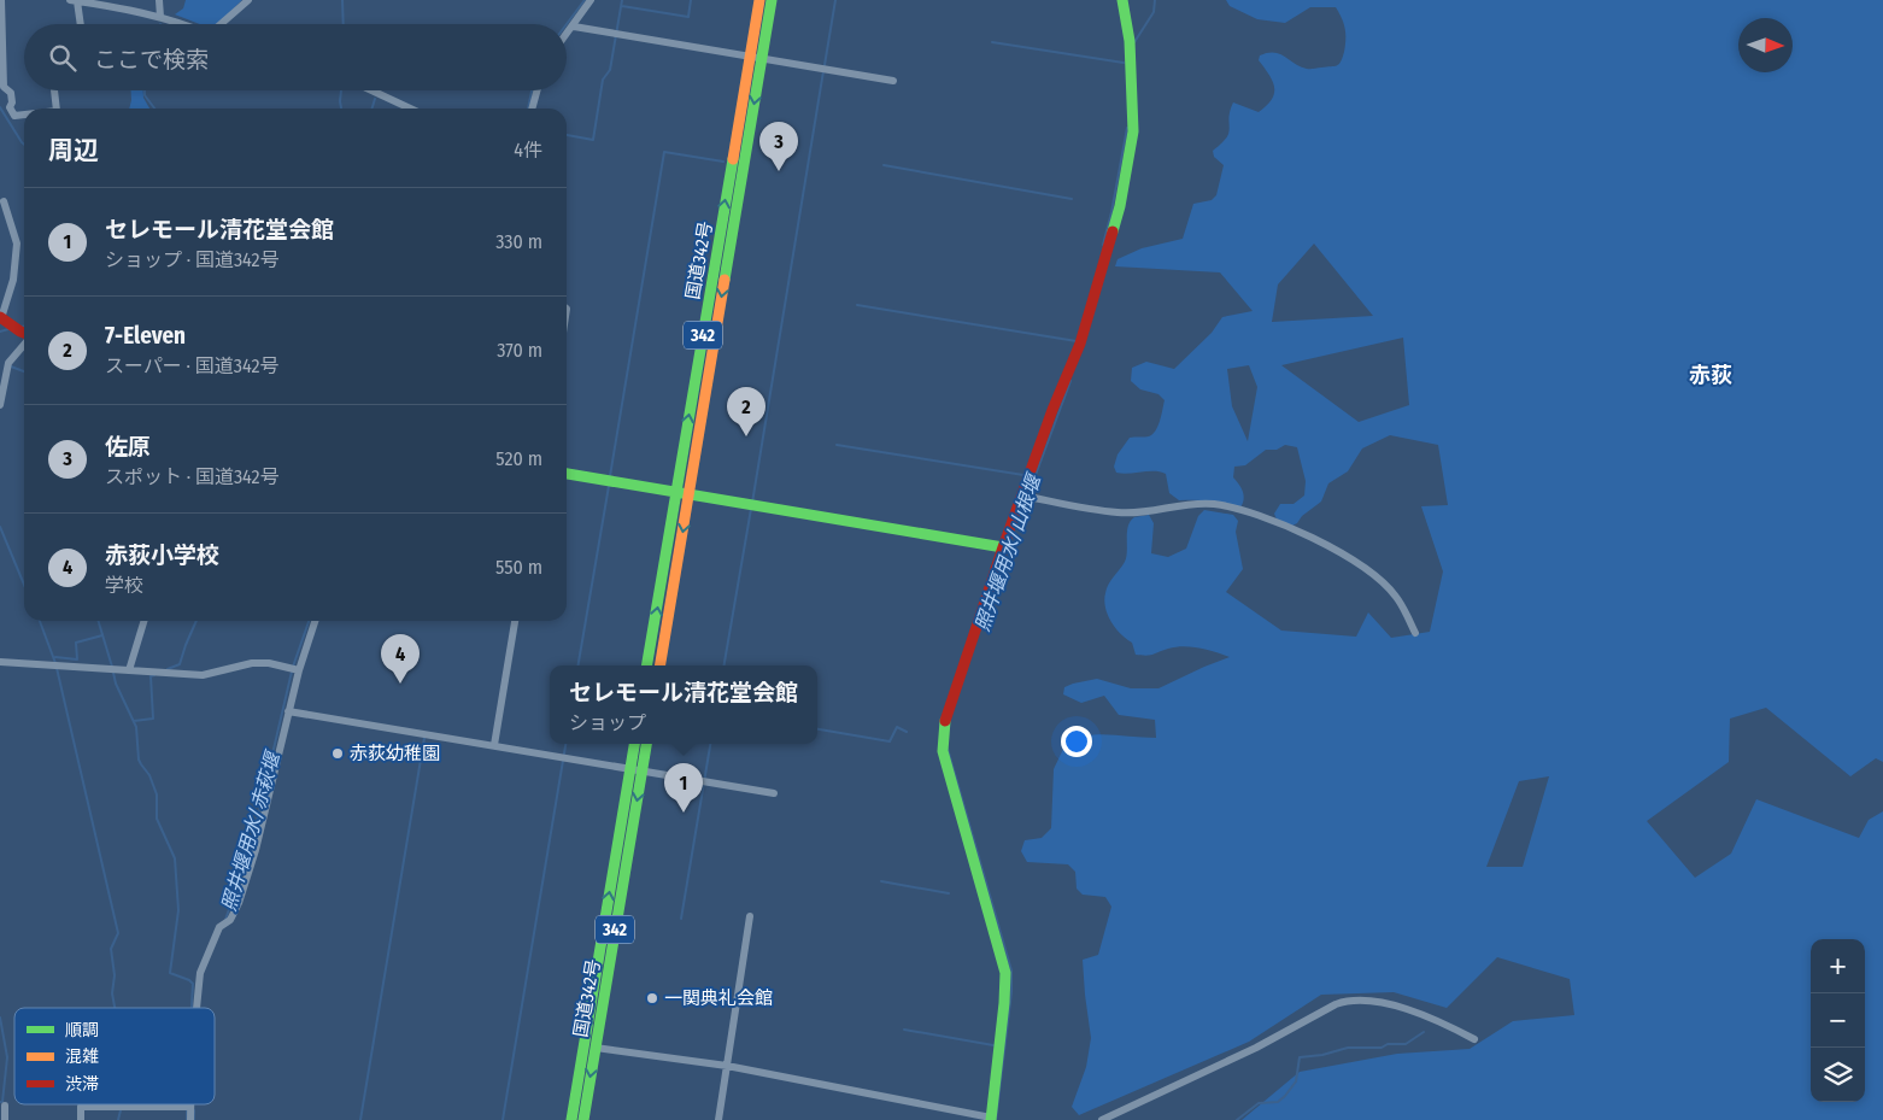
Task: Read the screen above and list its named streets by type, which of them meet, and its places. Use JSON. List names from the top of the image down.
{
  "streets": {
    "main road": ["国道342号", "342"]
  },
  "districts": ["赤荻"],
  "water": ["照井堰用水/山根堰", "照井堰用水/赤萩堰"],
  "places": ["赤荻幼稚園", "一関典礼会館"],
  "legend": ["順調", "混雑", "渋滞"],
  "north": "right",
  "page": {
    "search": "ここで検索",
    "heading": ["周辺", "4件"],
    "pins": [
      "3",
      "2",
      "4",
      "1"
    ],
    "list": [
      {
        "mark": "1",
        "name": "セレモール清花堂会館",
        "note": "ショップ · 国道342号",
        "value": "330 m"
      },
      {
        "mark": "2",
        "name": "7-Eleven",
        "note": "スーパー · 国道342号",
        "value": "370 m"
      },
      {
        "mark": "3",
        "name": "佐原",
        "note": "スポット · 国道342号",
        "value": "520 m"
      },
      {
        "mark": "4",
        "name": "赤荻小学校",
        "note": "学校",
        "value": "550 m"
      }
    ],
    "popup": ["セレモール清花堂会館", "ショップ"],
    "map_buttons": ["+", "−"]
  }
}
